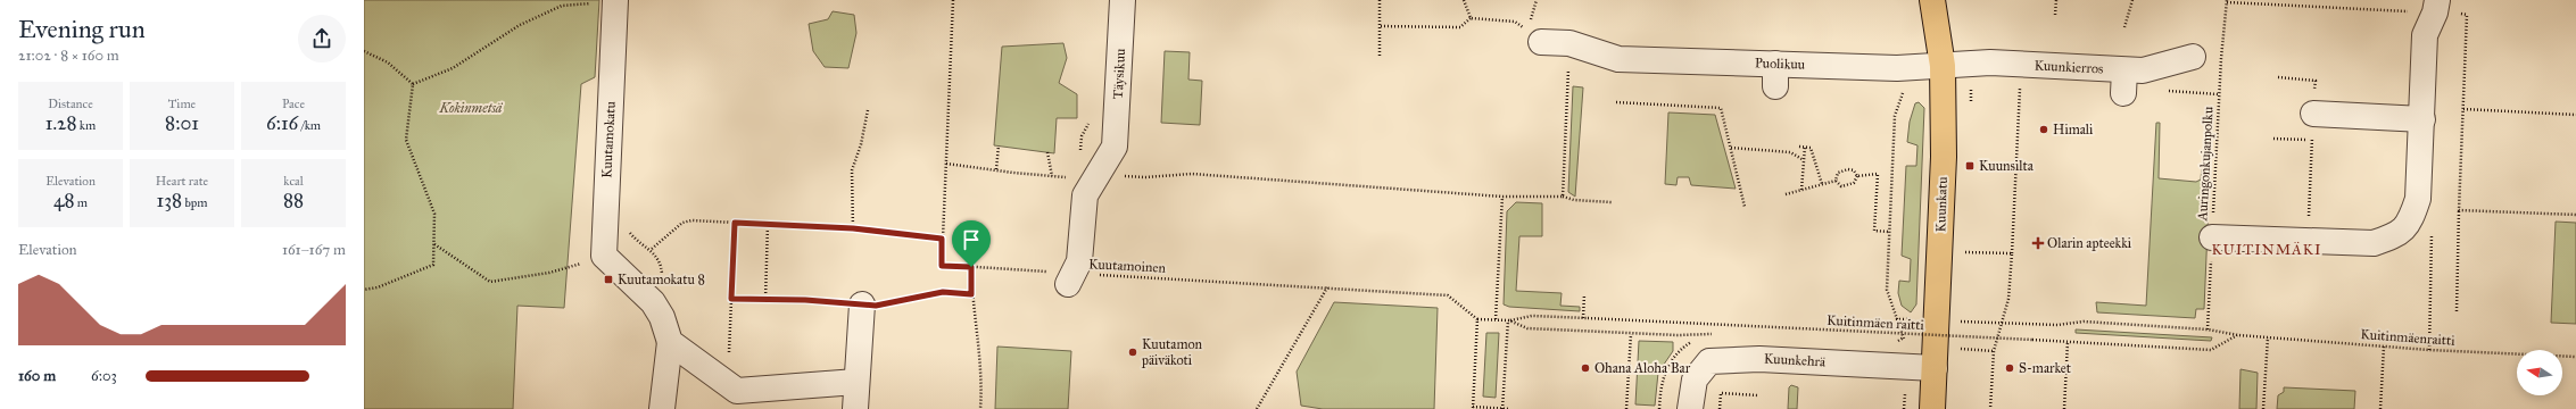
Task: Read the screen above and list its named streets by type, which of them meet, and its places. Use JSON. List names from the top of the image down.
{
  "streets": {
    "main road": ["Kuunkatu"],
    "street": [
      "Puolikuu",
      "Kuunkierros",
      "Täysikuu",
      "Kuutamokatu",
      "Kuunkehrä"
    ],
    "path": [
      "Auringonkujanpolku",
      "Kuutamoinen",
      "Kuitinmäen raitti",
      "Kuitinmäenraitti"
    ]
  },
  "crossings": [
    ["Puolikuu", "Kuunkierros"],
    ["Puolikuu", "Kuunkatu"],
    ["Kuunkierros", "Kuunkatu"],
    ["Auringonkujanpolku", "Kuitinmäenraitti"],
    ["Kuunkatu", "Kuunkehrä"],
    ["Kuitinmäen raitti", "Kuitinmäenraitti"]
  ],
  "districts": ["KUITINMÄKI"],
  "parks": ["Kokinmetsä"],
  "places": {
    "other": [
      "Himali",
      "Kuutamon päiväkoti",
      "Ohana Aloha Bar",
      "S-market"
    ],
    "transit": ["Kuunsilta", "Kuutamokatu 8"],
    "health": ["Olarin apteekki"]
  },
  "north": "left",
  "page": {
    "heading": ["Evening run", "21:02 · 8 × 160 m"],
    "stats": [
      ["Distance", "1.28 km"],
      ["Time", "8:01"],
      ["Pace", "6:16 /km"],
      ["Elevation", "48 m"],
      ["Heart rate", "138 bpm"],
      ["kcal", "88"]
    ],
    "chart": ["Elevation", "161–167 m"],
    "list": [
      {
        "name": "160 m",
        "note": "6:03"
      }
    ]
  }
}
